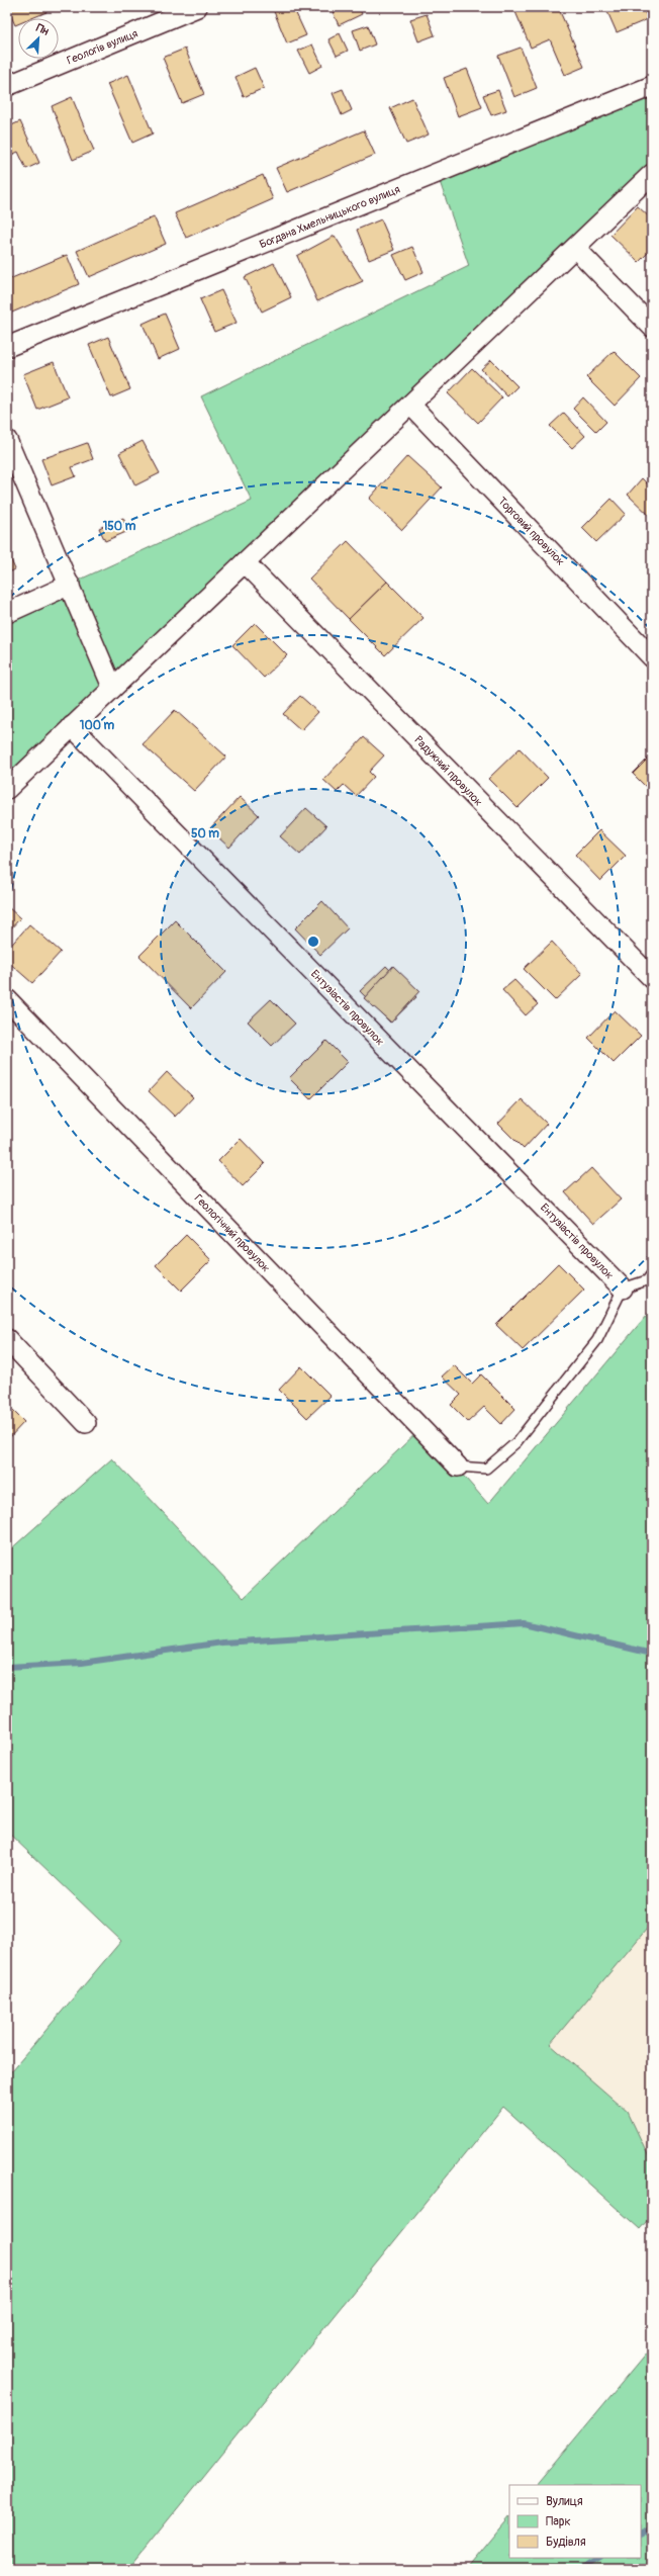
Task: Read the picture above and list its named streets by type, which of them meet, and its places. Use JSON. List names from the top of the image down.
{
  "streets": {
    "street": [
      "Геологів вулиця",
      "Богдана Хмельницького вулиця",
      "Торговий провулок",
      "Радужний провулок",
      "Ентузіастів провулок",
      "Геологічний провулок"
    ]
  },
  "legend": ["Вулиця", "Парк", "Будівля"],
  "north": "top right",
  "rings": ["150 m", "100 m", "50 m"]
}
